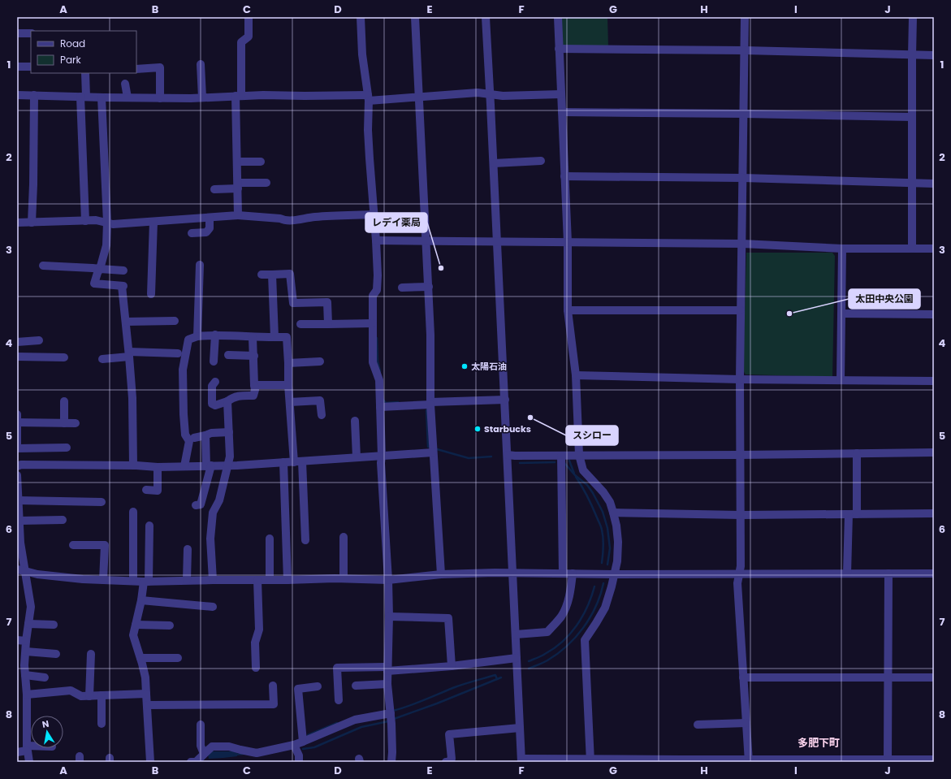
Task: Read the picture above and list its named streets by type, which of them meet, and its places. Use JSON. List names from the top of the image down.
{
  "districts": ["多肥下町"],
  "places": [
    "レデイ薬局",
    "太田中央公園",
    "太陽石油",
    "スシロー",
    "Starbucks"
  ],
  "legend": ["Road", "Park"],
  "north": "top",
  "grid": {
    "columns": [
      "A",
      "B",
      "C",
      "D",
      "E",
      "F",
      "G",
      "H",
      "I",
      "J"
    ],
    "rows": [
      "1",
      "2",
      "3",
      "4",
      "5",
      "6",
      "7",
      "8"
    ]
  }
}
